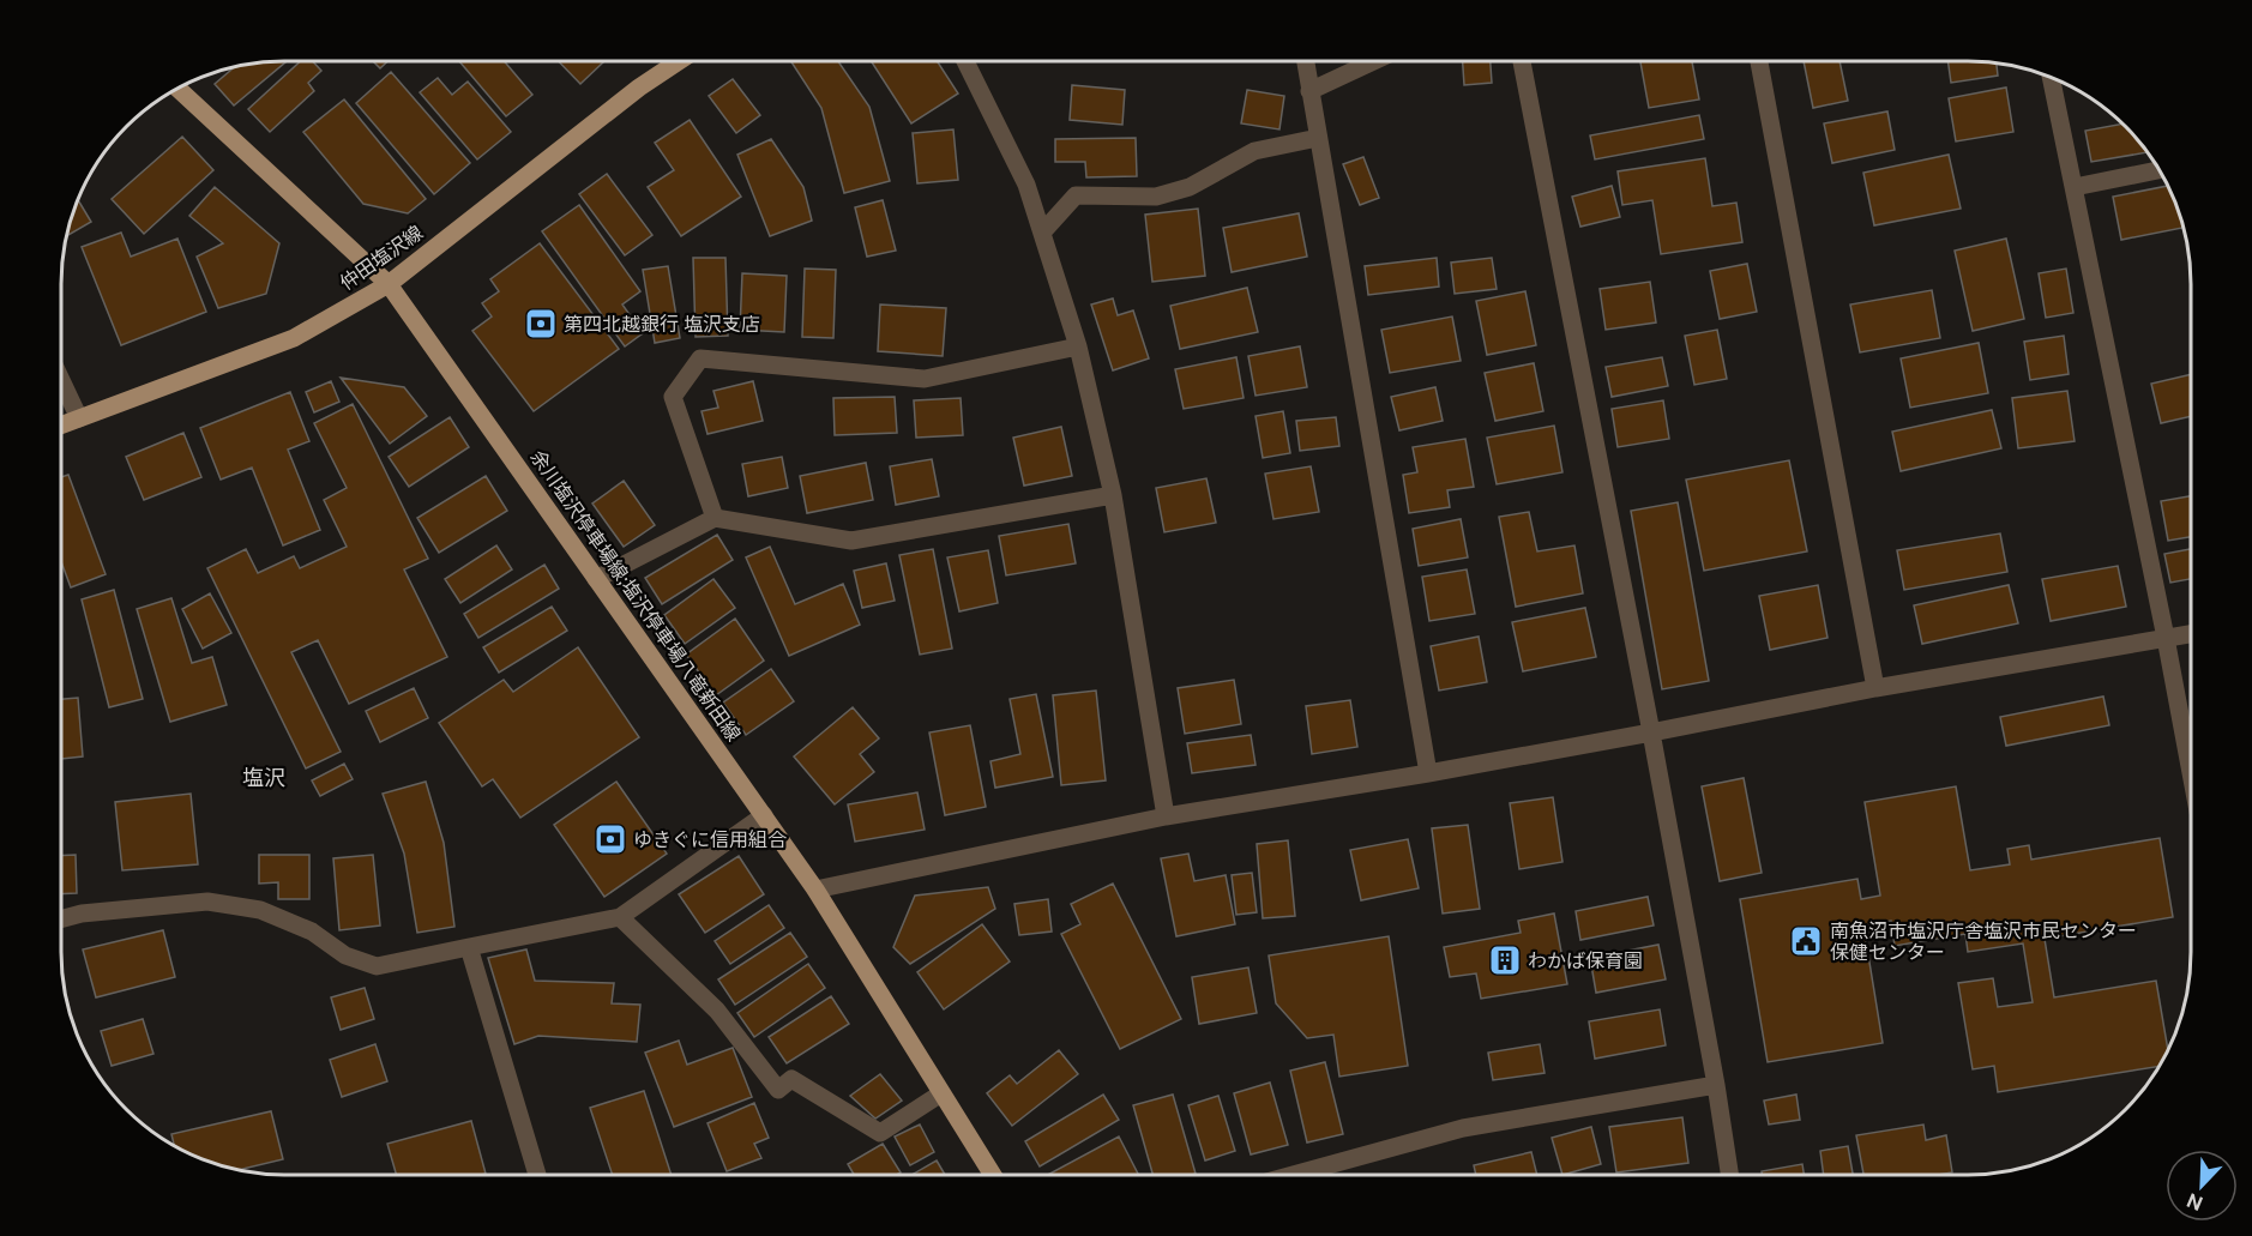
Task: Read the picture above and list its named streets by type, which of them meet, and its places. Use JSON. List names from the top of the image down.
{
  "streets": {
    "main road": ["仲田塩沢線", "余川塩沢停車場線;塩沢停車場八竜新田線"]
  },
  "crossings": [
    ["仲田塩沢線", "余川塩沢停車場線;塩沢停車場八竜新田線"]
  ],
  "districts": ["塩沢"],
  "places": {
    "bank": ["第四北越銀行 塩沢支店", "ゆきぐに信用組合"],
    "public building": ["南魚沼市塩沢庁舎塩沢市民センター 保健センター"],
    "building": ["わかば保育園"]
  },
  "north": "bottom left"
}
